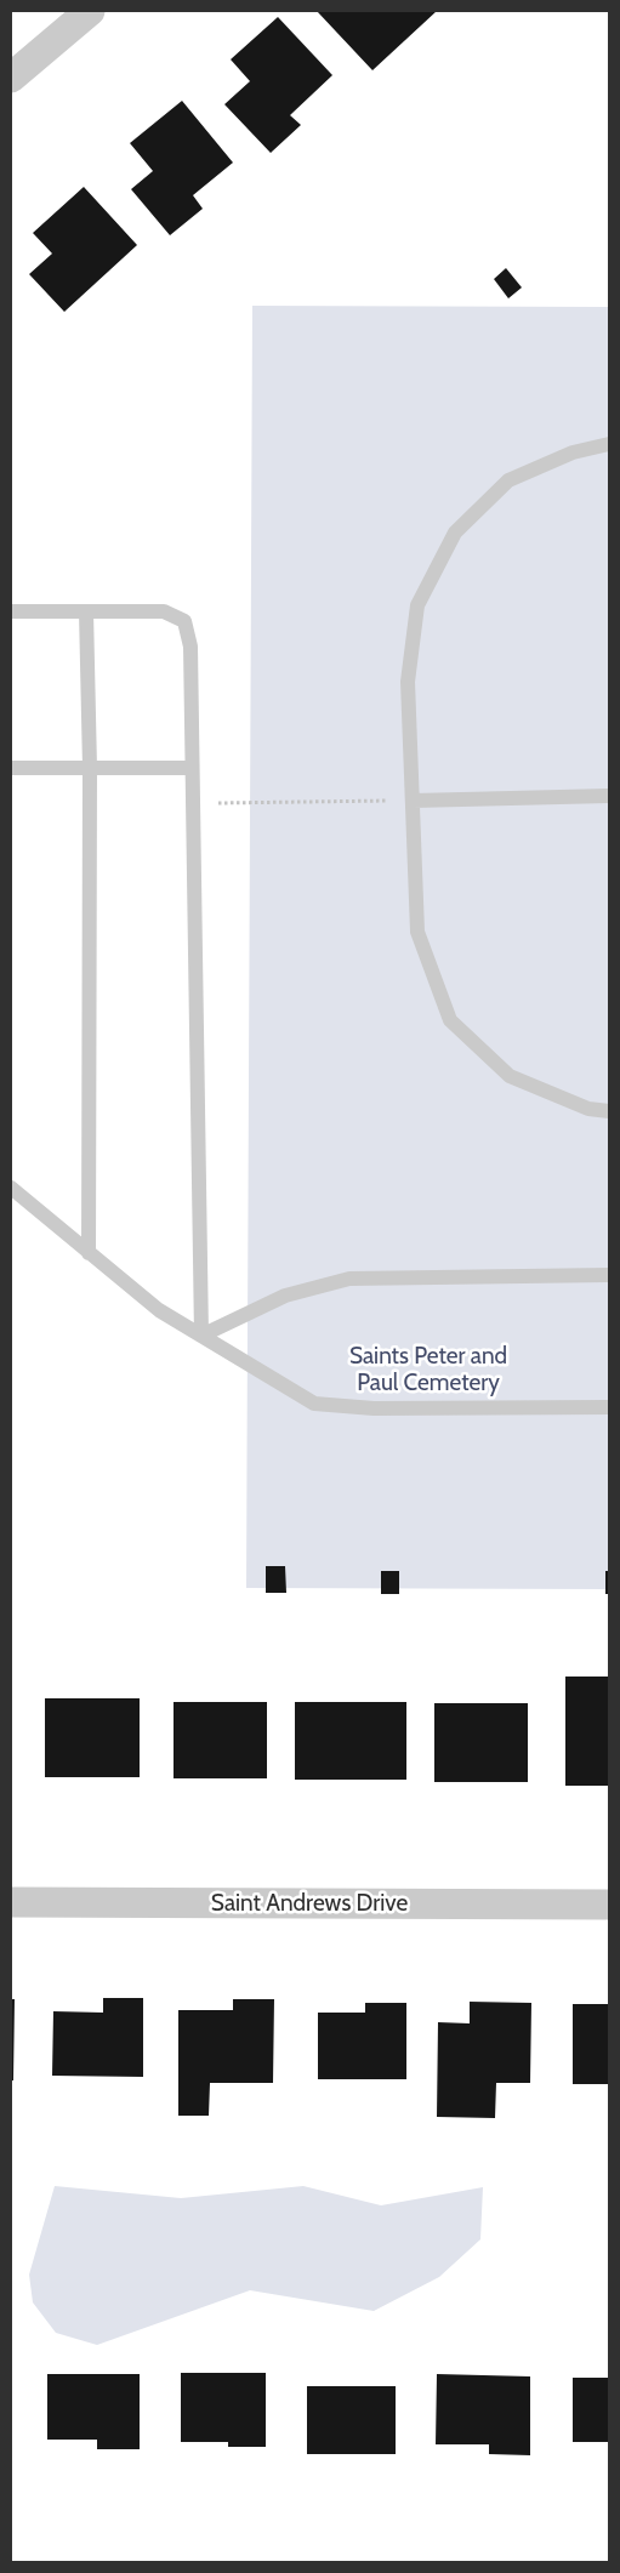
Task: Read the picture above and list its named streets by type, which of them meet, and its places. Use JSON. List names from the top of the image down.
{
  "streets": {
    "street": ["Saint Andrews Drive"]
  },
  "parks": ["Saints Peter and Paul Cemetery"]
}
